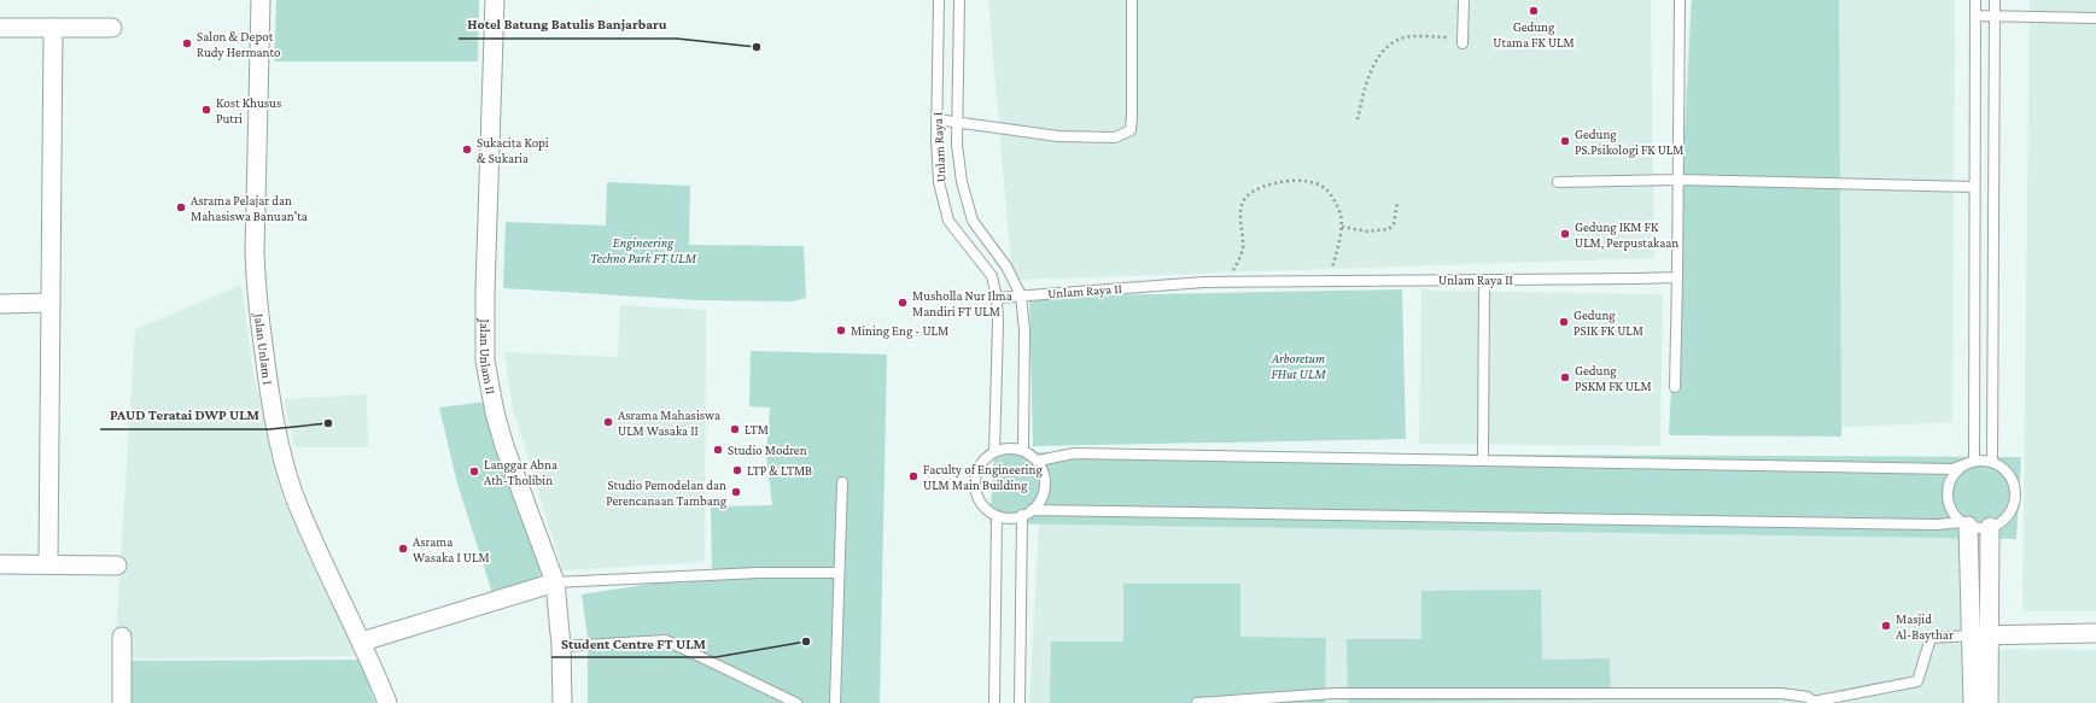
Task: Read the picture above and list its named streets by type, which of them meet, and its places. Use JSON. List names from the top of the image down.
{
  "streets": {
    "street": ["Jalan Unlam I", "Jalan Unlam II"],
    "lane": ["Unlam Raya I", "Unlam Raya II"]
  },
  "crossings": [
    ["Unlam Raya I", "Unlam Raya II"]
  ],
  "parks": ["Engineering Techno Park FT ULM", "Arboretum FHut ULM"],
  "places": [
    "Gedung Utama FK ULM",
    "Salon & Depot Rudy Hermanto",
    "Hotel Batung Batulis Banjarbaru",
    "Kost Khusus Putri",
    "Gedung PS.Psikologi FK ULM",
    "Sukacita Kopi & Sukaria",
    "Asrama Pelajar dan Mahasiswa Banuan'ta",
    "Gedung IKM FK ULM, Perpustakaan",
    "Musholla Nur Ilma Mandiri FT ULM",
    "Gedung PSIK FK ULM",
    "Mining Eng - ULM",
    "Gedung PSKM FK ULM",
    "Asrama Mahasiswa ULM Wasaka II",
    "PAUD Teratai DWP ULM",
    "LTM",
    "Studio Modren",
    "LTP & LTMB",
    "Langgar Abna Ath-Tholibin",
    "Faculty of Engineering ULM Main Building",
    "Studio Pemodelan dan Perencanaan Tambang",
    "Asrama Wasaka I ULM",
    "Masjid Al-Baythar",
    "Student Centre FT ULM"
  ]
}
